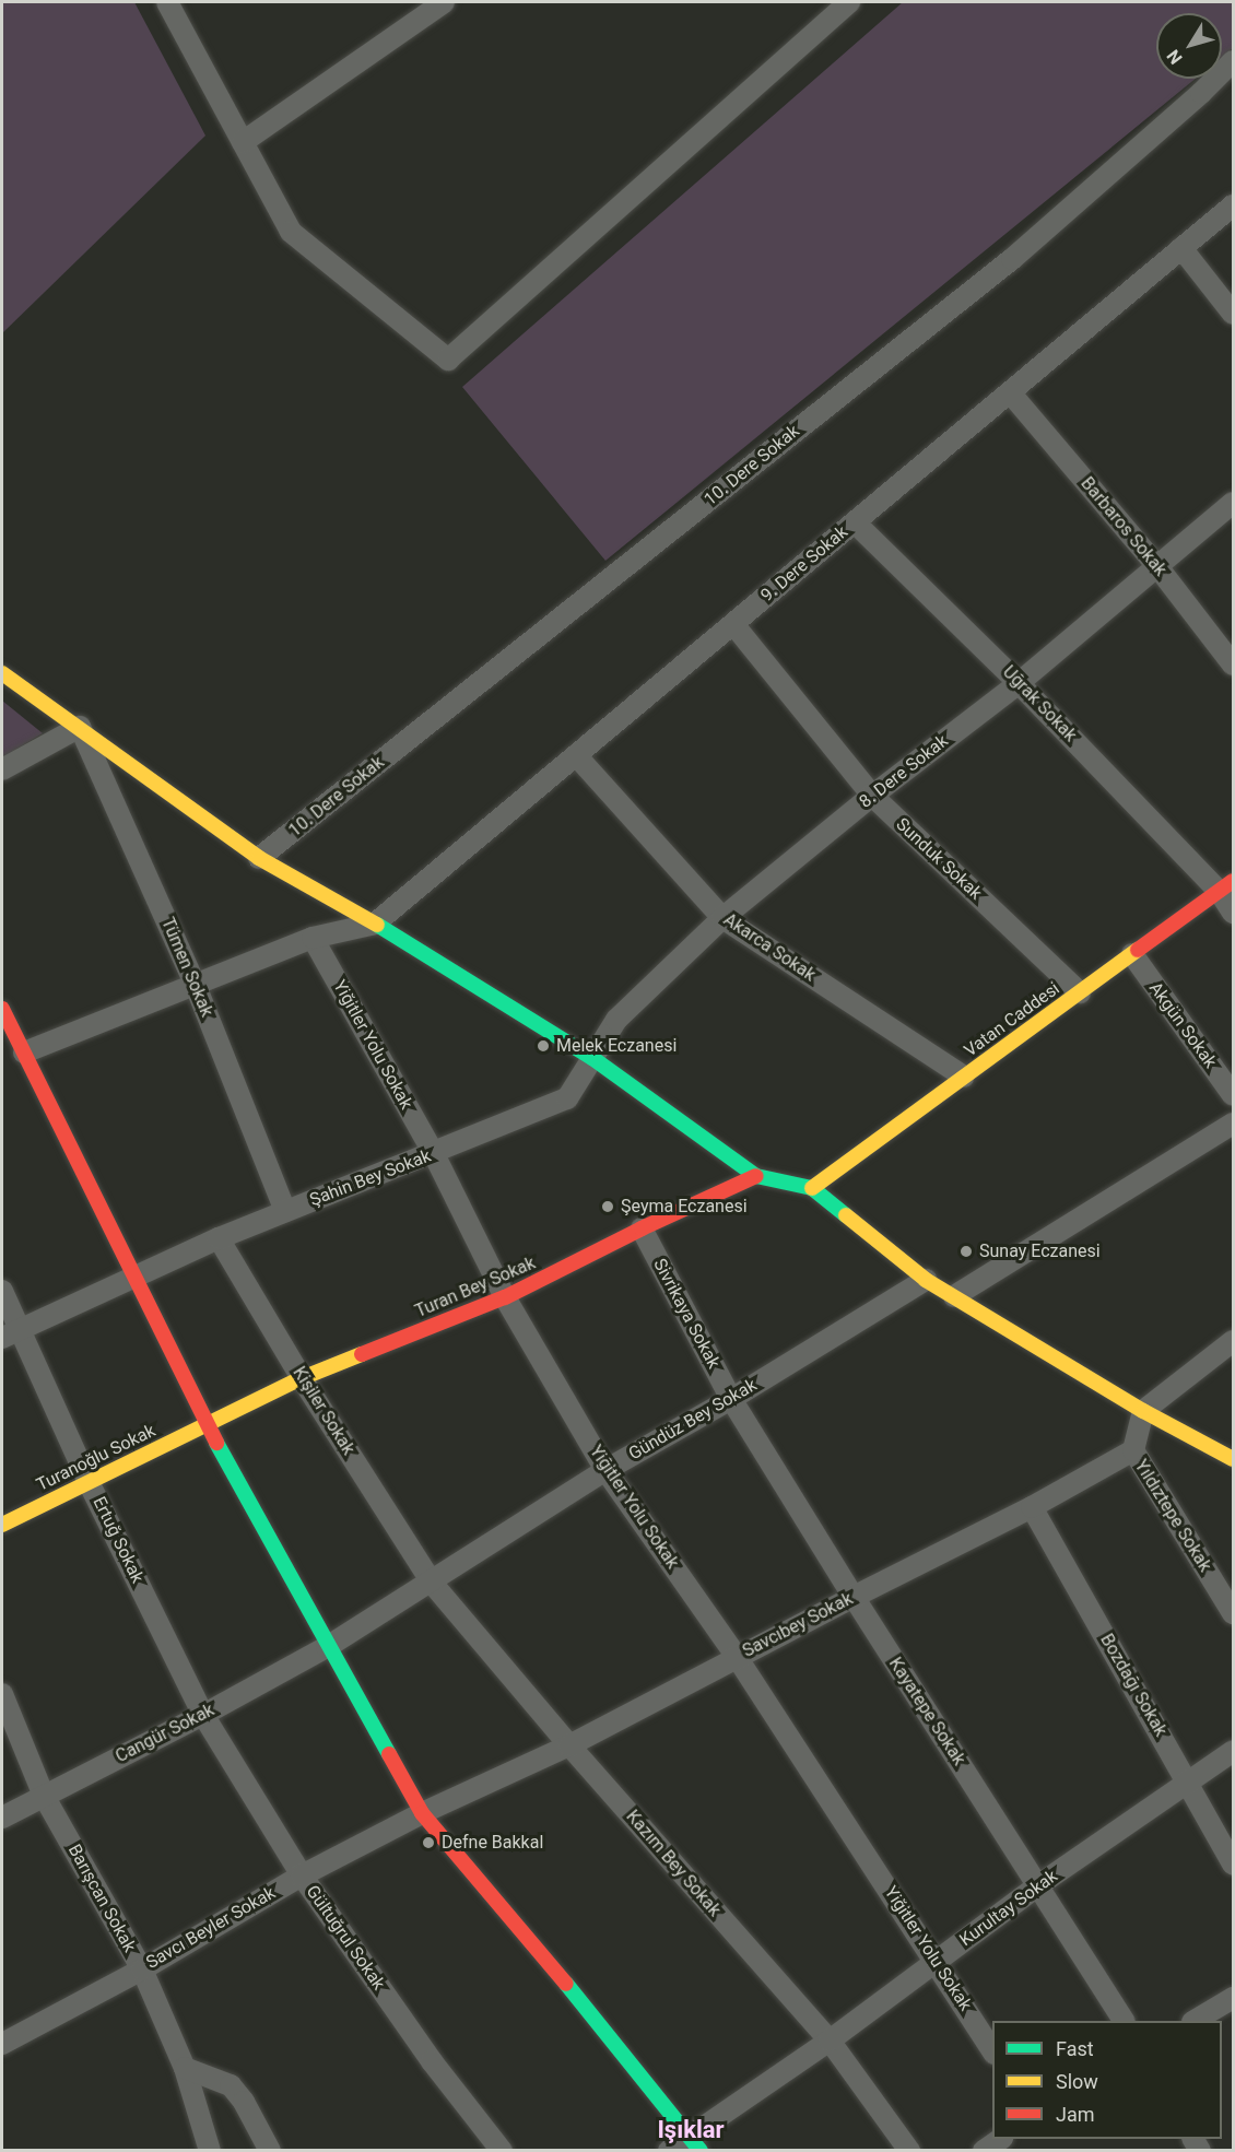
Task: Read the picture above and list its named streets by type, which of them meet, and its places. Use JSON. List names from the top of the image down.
{
  "streets": {
    "main road": ["Vatan Caddesi", "Turan Bey Sokak", "Turanoğlu Sokak"],
    "street": [
      "10. Dere Sokak",
      "Barbaros Sokak",
      "9. Dere Sokak",
      "Uğrak Sokak",
      "8. Dere Sokak",
      "Sunduk Sokak",
      "Akarca Sokak",
      "Tümen Sokak",
      "Akgün Sokak",
      "Yiğitler Yolu Sokak",
      "Şahin Bey Sokak",
      "Sivrikaya Sokak",
      "Kişiler Sokak",
      "Gündüz Bey Sokak",
      "Yıldıztepe Sokak",
      "Ertuğ Sokak",
      "Savcıbey Sokak",
      "Bozdağı Sokak",
      "Kayatepe Sokak",
      "Cangür Sokak",
      "Kazım Bey Sokak",
      "Barışcan Sokak",
      "Kurultay Sokak",
      "Savcı Beyler Sokak",
      "Gültuğrul Sokak"
    ]
  },
  "crossings": [
    ["Barbaros Sokak", "9. Dere Sokak"],
    ["Barbaros Sokak", "8. Dere Sokak"],
    ["9. Dere Sokak", "Uğrak Sokak"],
    ["9. Dere Sokak", "Sunduk Sokak"],
    ["9. Dere Sokak", "Akarca Sokak"],
    ["Uğrak Sokak", "8. Dere Sokak"],
    ["Uğrak Sokak", "Vatan Caddesi"],
    ["8. Dere Sokak", "Sunduk Sokak"],
    ["8. Dere Sokak", "Akarca Sokak"],
    ["8. Dere Sokak", "Şahin Bey Sokak"],
    ["Sunduk Sokak", "Vatan Caddesi"],
    ["Akarca Sokak", "Vatan Caddesi"],
    ["Tümen Sokak", "Şahin Bey Sokak"],
    ["Vatan Caddesi", "Akgün Sokak"],
    ["Yiğitler Yolu Sokak", "Şahin Bey Sokak"],
    ["Yiğitler Yolu Sokak", "Turan Bey Sokak"],
    ["Yiğitler Yolu Sokak", "Gündüz Bey Sokak"],
    ["Yiğitler Yolu Sokak", "Savcıbey Sokak"],
    ["Yiğitler Yolu Sokak", "Kurultay Sokak"],
    ["Şahin Bey Sokak", "Kişiler Sokak"],
    ["Şahin Bey Sokak", "Ertuğ Sokak"],
    ["Turan Bey Sokak", "Sivrikaya Sokak"],
    ["Turan Bey Sokak", "Kişiler Sokak"],
    ["Turan Bey Sokak", "Turanoğlu Sokak"],
    ["Sivrikaya Sokak", "Gündüz Bey Sokak"],
    ["Sivrikaya Sokak", "Kayatepe Sokak"],
    ["Kişiler Sokak", "Gündüz Bey Sokak"],
    ["Kişiler Sokak", "Kazım Bey Sokak"],
    ["Gündüz Bey Sokak", "Kayatepe Sokak"],
    ["Gündüz Bey Sokak", "Cangür Sokak"],
    ["Gündüz Bey Sokak", "Kazım Bey Sokak"],
    ["Turanoğlu Sokak", "Ertuğ Sokak"],
    ["Yıldıztepe Sokak", "Savcıbey Sokak"],
    ["Ertuğ Sokak", "Cangür Sokak"],
    ["Ertuğ Sokak", "Gültuğrul Sokak"],
    ["Savcıbey Sokak", "Bozdağı Sokak"],
    ["Savcıbey Sokak", "Kayatepe Sokak"],
    ["Savcıbey Sokak", "Kazım Bey Sokak"],
    ["Savcıbey Sokak", "Savcı Beyler Sokak"],
    ["Bozdağı Sokak", "Kurultay Sokak"],
    ["Kayatepe Sokak", "Kurultay Sokak"],
    ["Cangür Sokak", "Barışcan Sokak"],
    ["Cangür Sokak", "Gültuğrul Sokak"],
    ["Kazım Bey Sokak", "Kurultay Sokak"],
    ["Barışcan Sokak", "Savcı Beyler Sokak"],
    ["Savcı Beyler Sokak", "Gültuğrul Sokak"]
  ],
  "districts": ["Işıklar"],
  "places": [
    "Melek Eczanesi",
    "Şeyma Eczanesi",
    "Sunay Eczanesi",
    "Defne Bakkal"
  ],
  "legend": ["Fast", "Slow", "Jam"],
  "north": "bottom left"
}
